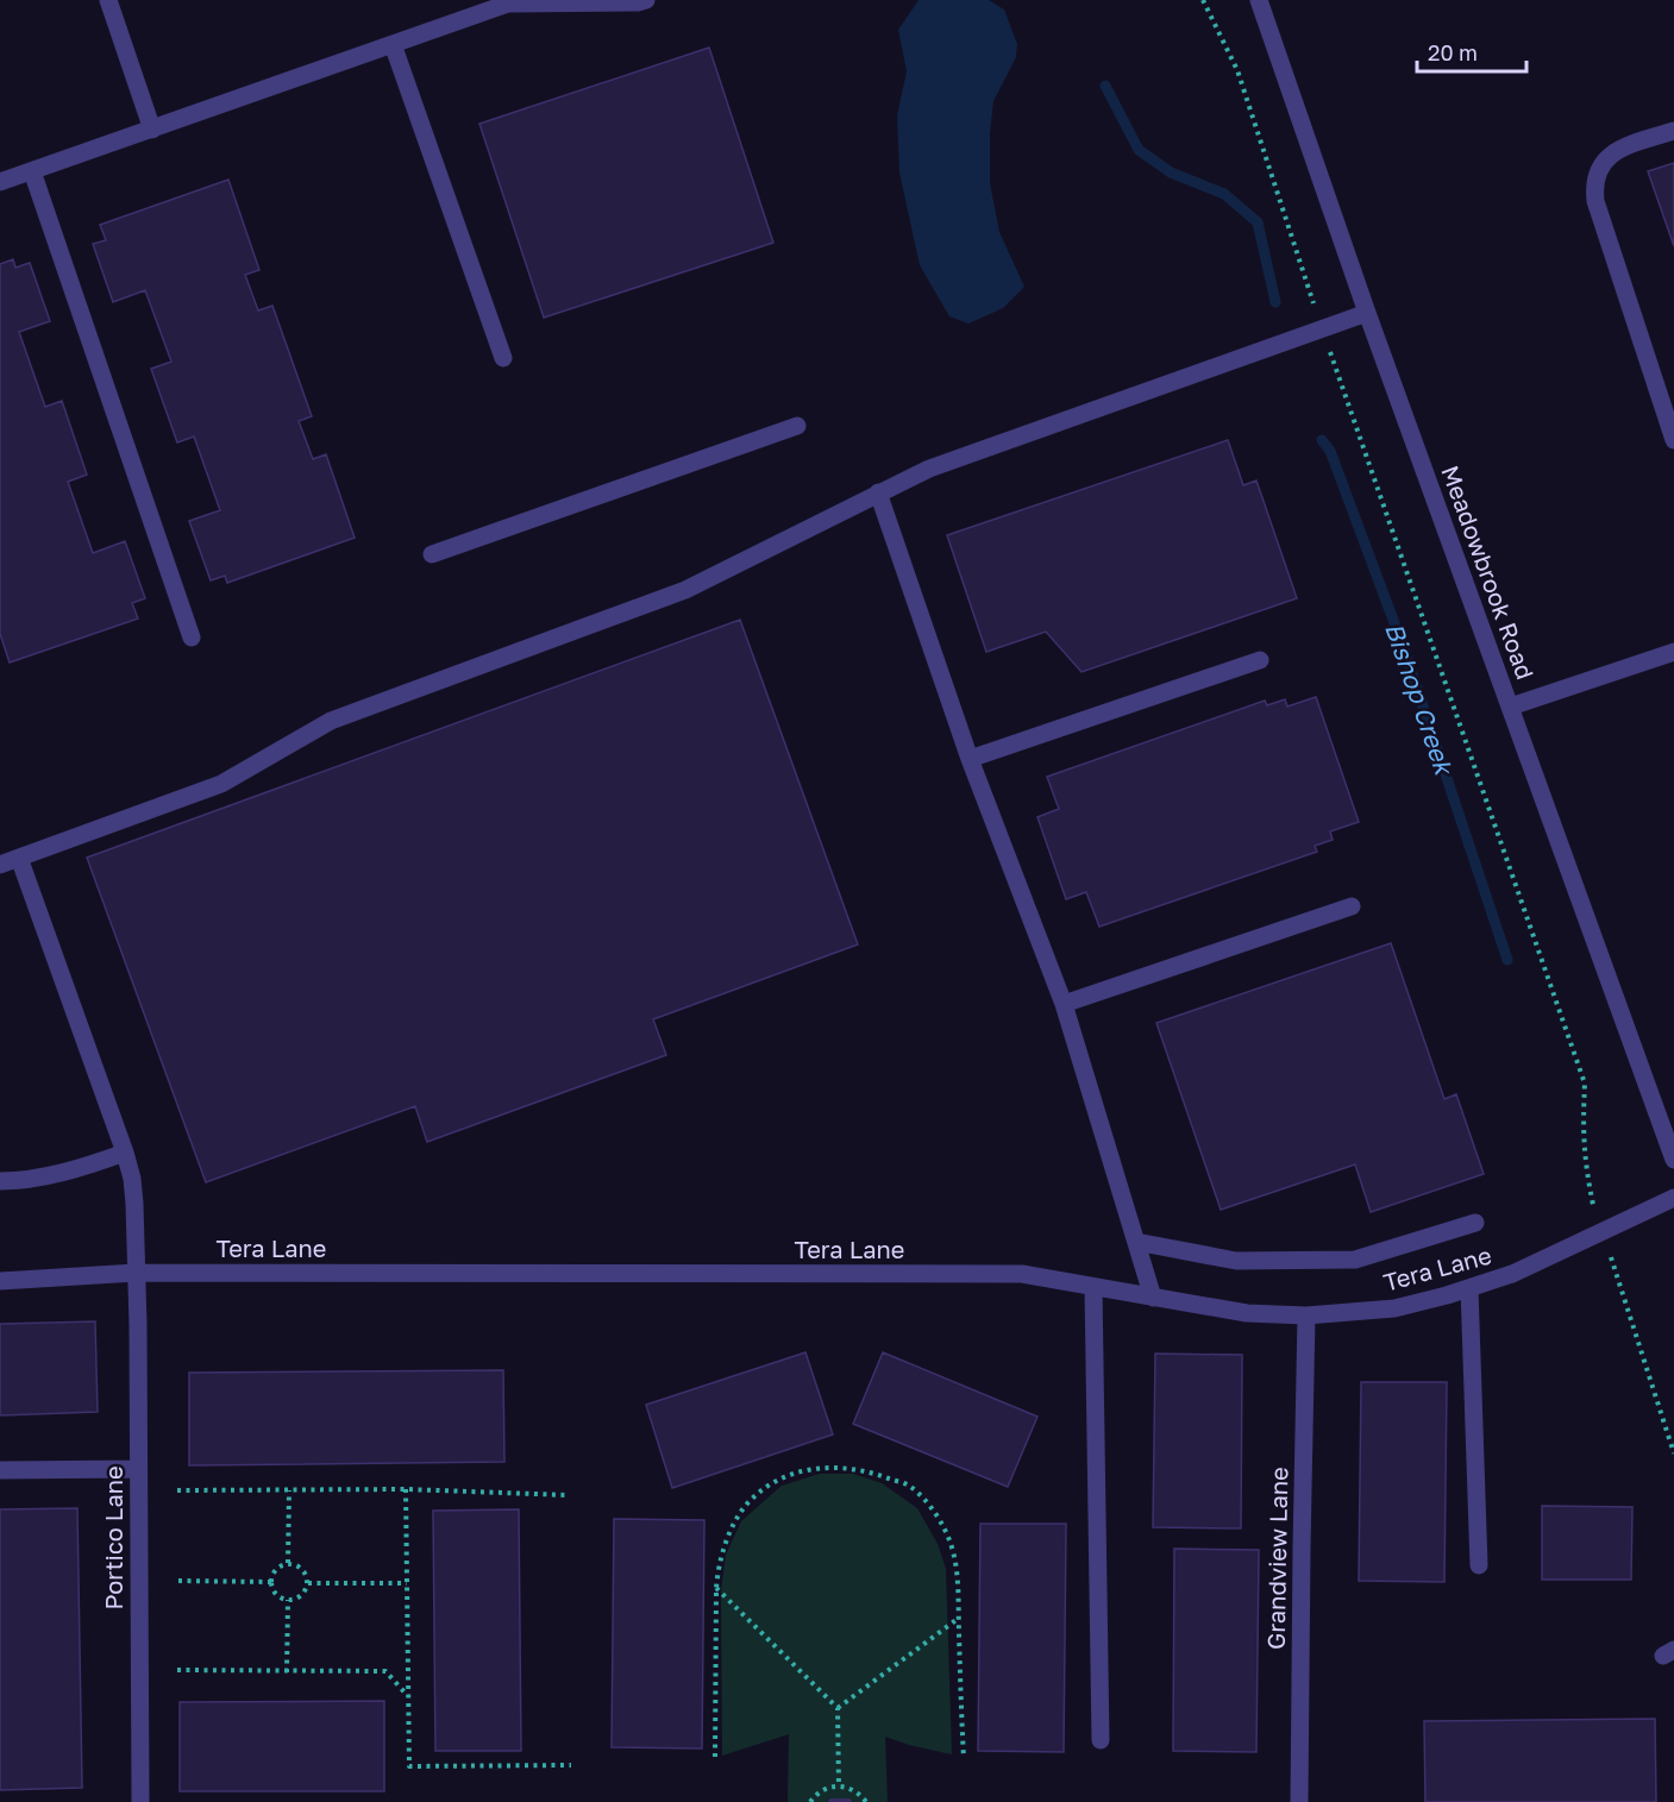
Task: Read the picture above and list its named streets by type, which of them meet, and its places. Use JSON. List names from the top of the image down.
{
  "streets": {
    "street": [
      "Meadowbrook Road",
      "Tera Lane",
      "Portico Lane",
      "Grandview Lane"
    ]
  },
  "crossings": [
    ["Tera Lane", "Portico Lane"],
    ["Tera Lane", "Grandview Lane"]
  ],
  "water": ["Bishop Creek"],
  "scale_bar": "20 m"
}
